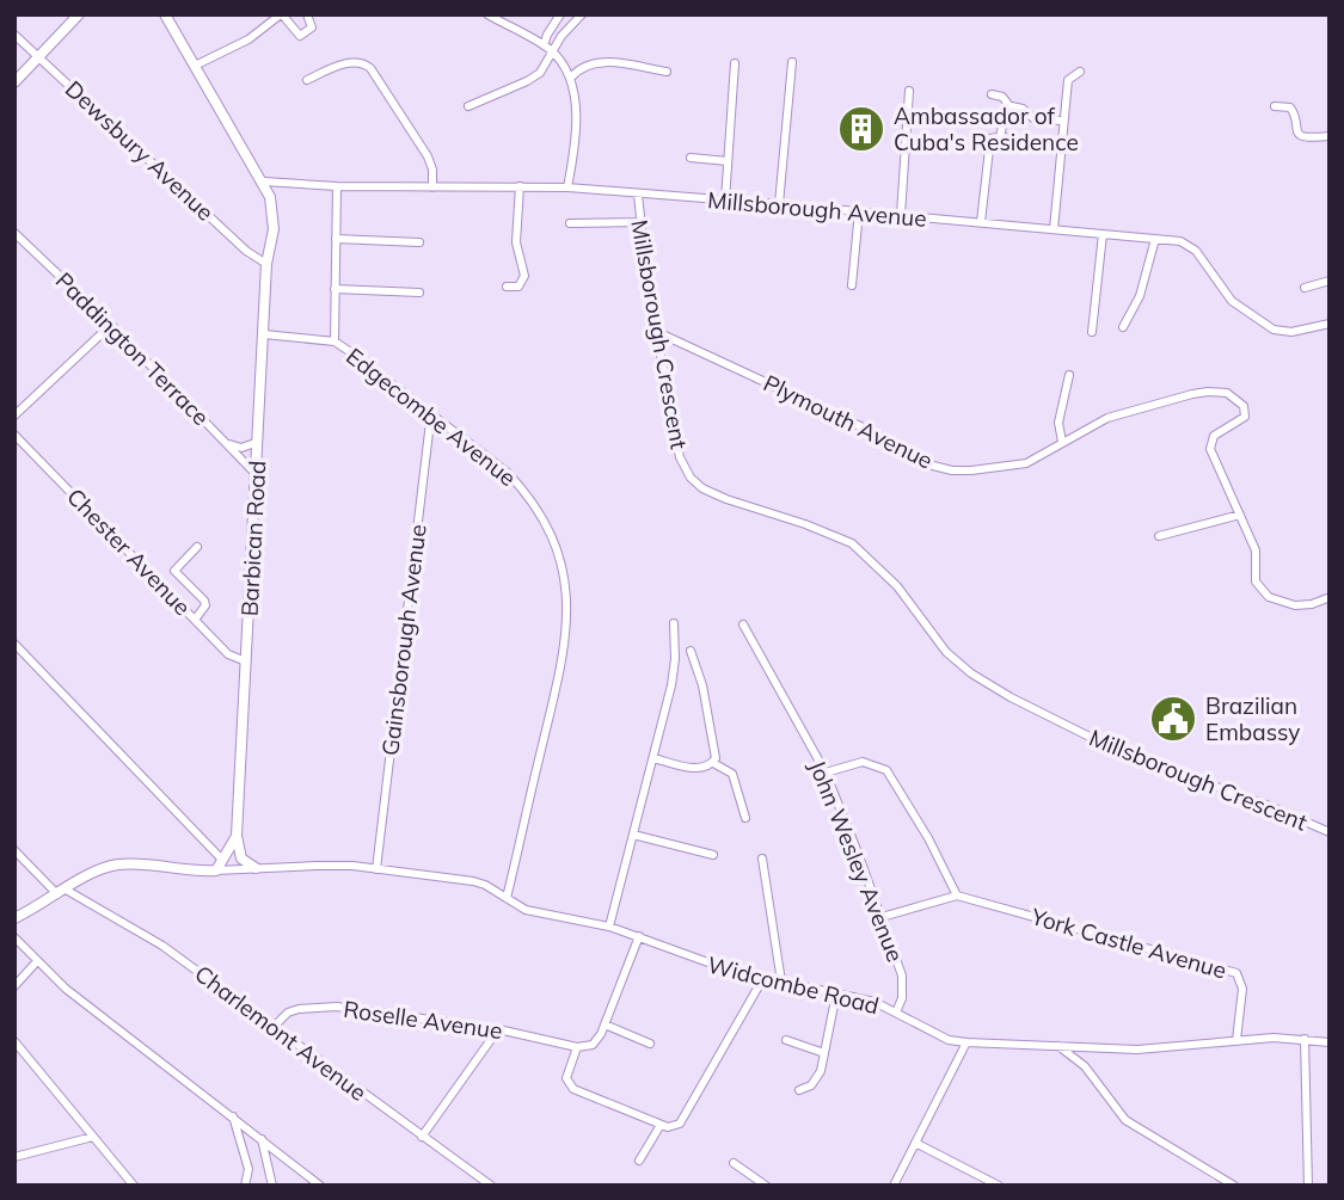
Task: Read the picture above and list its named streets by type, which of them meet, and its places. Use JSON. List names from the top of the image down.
{
  "streets": {
    "main road": ["Barbican Road"],
    "street": [
      "Dewsbury Avenue",
      "Millsborough Avenue",
      "Millsborough Crescent",
      "Paddington Terrace",
      "Edgecombe Avenue",
      "Plymouth Avenue",
      "Chester Avenue",
      "Gainsborough Avenue",
      "John Wesley Avenue",
      "York Castle Avenue",
      "Widcombe Road",
      "Roselle Avenue",
      "Charlemont Avenue"
    ]
  },
  "crossings": [
    ["Dewsbury Avenue", "Barbican Road"],
    ["Millsborough Avenue", "Millsborough Crescent"],
    ["Millsborough Avenue", "Barbican Road"],
    ["Millsborough Crescent", "Plymouth Avenue"],
    ["Paddington Terrace", "Barbican Road"],
    ["Edgecombe Avenue", "Barbican Road"],
    ["Edgecombe Avenue", "Gainsborough Avenue"],
    ["Edgecombe Avenue", "Widcombe Road"],
    ["Barbican Road", "Chester Avenue"],
    ["Barbican Road", "Widcombe Road"],
    ["Gainsborough Avenue", "Widcombe Road"],
    ["John Wesley Avenue", "Widcombe Road"],
    ["York Castle Avenue", "Widcombe Road"],
    ["Roselle Avenue", "Charlemont Avenue"]
  ],
  "places": {
    "building": ["Ambassador of Cuba's Residence"],
    "public building": ["Brazilian Embassy"]
  }
}
